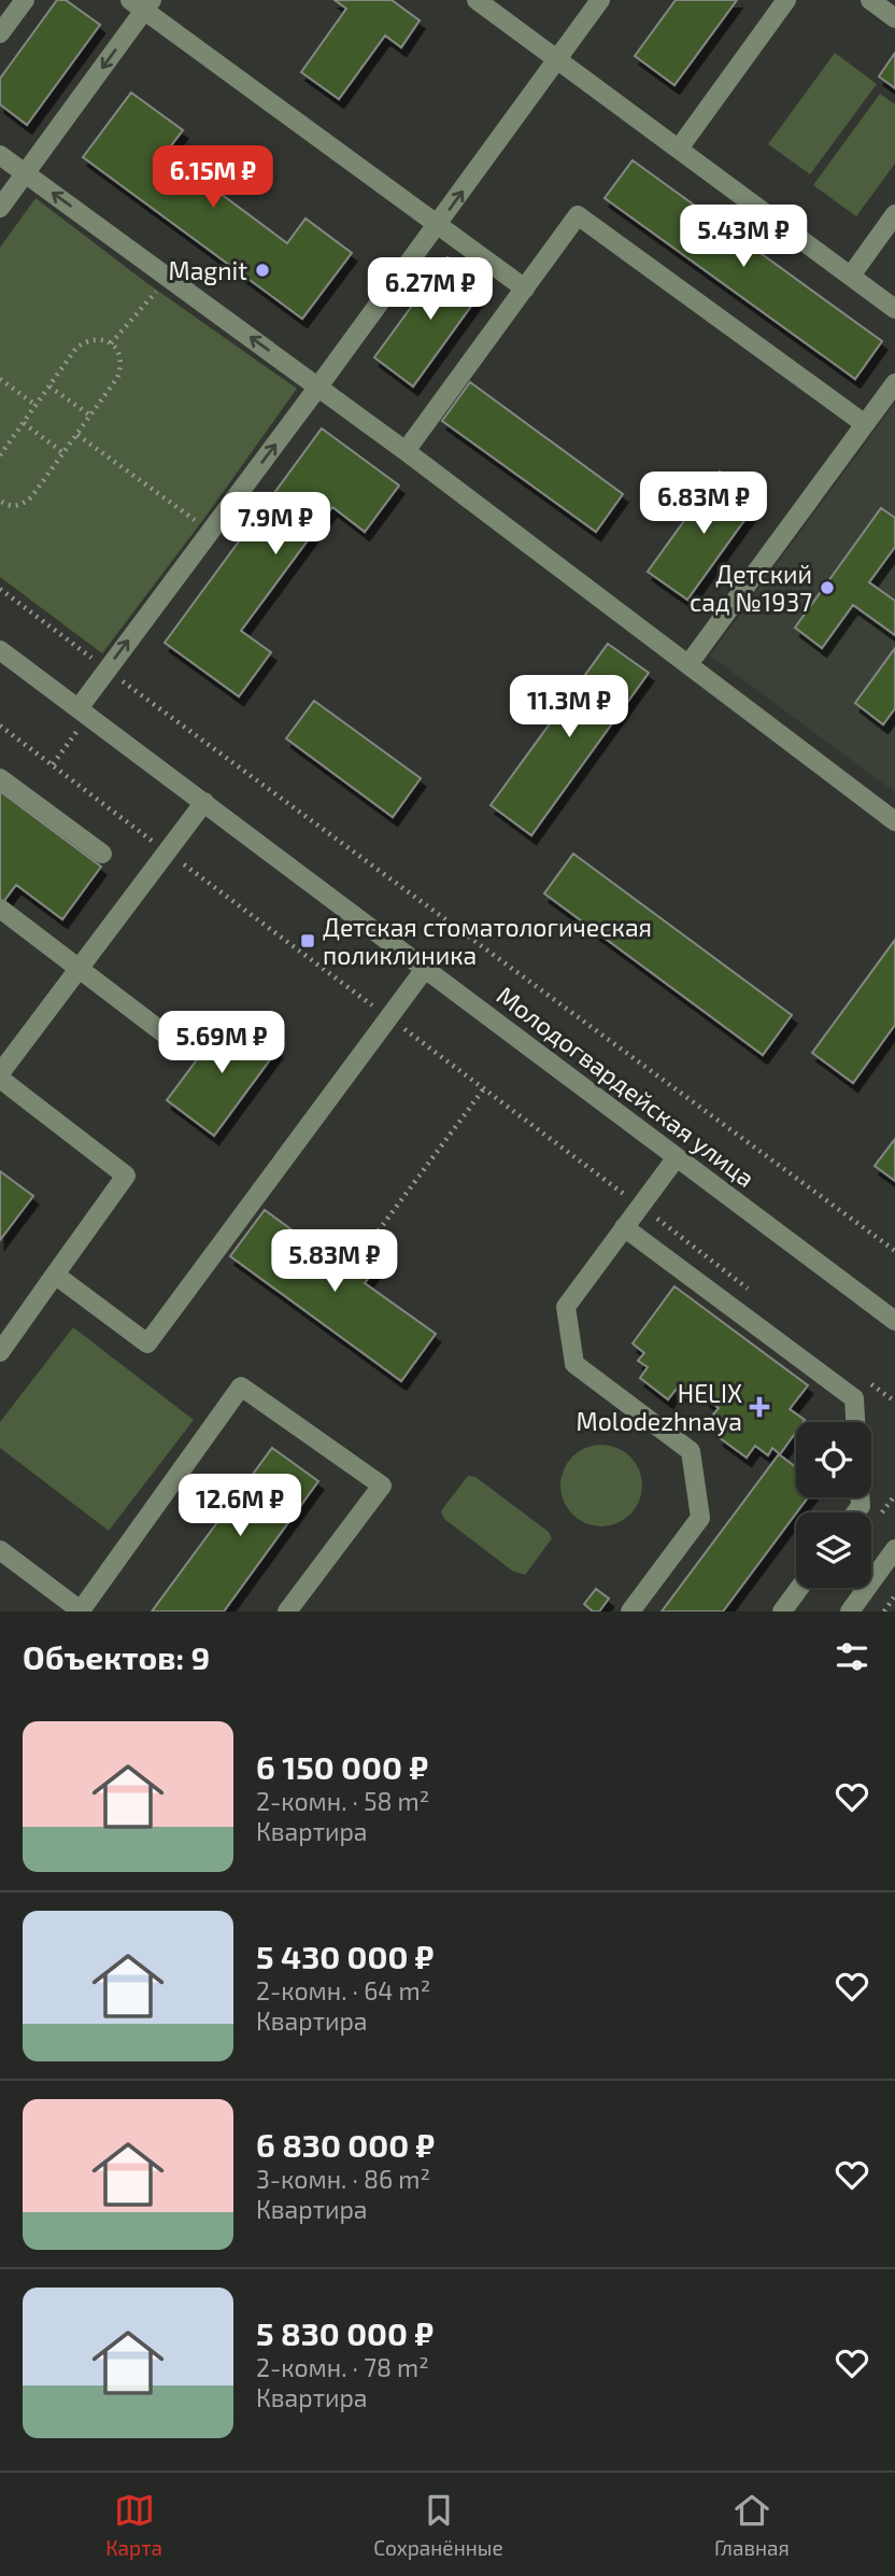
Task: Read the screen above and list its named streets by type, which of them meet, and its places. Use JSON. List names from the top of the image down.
{
  "streets": {
    "street": ["Молодогвардейская улица"]
  },
  "places": {
    "other": ["Magnit", "Детский сад №1937"],
    "transit": ["Детская стоматологическая поликлиника"],
    "health": ["HELIX Molodezhnaya"]
  },
  "page": {
    "price": [
      "6.15M ₽",
      "5.43M ₽",
      "6.27M ₽",
      "6.83M ₽",
      "7.9M ₽",
      "11.3M ₽",
      "5.69M ₽",
      "5.83M ₽",
      "12.6M ₽"
    ],
    "heading": "Объектов: 9",
    "list": [
      {
        "name": "6 150 000 ₽",
        "note": "2-комн. · 58 m² · Квартира"
      },
      {
        "name": "5 430 000 ₽",
        "note": "2-комн. · 64 m² · Квартира"
      },
      {
        "name": "6 830 000 ₽",
        "note": "3-комн. · 86 m² · Квартира"
      },
      {
        "name": "5 830 000 ₽",
        "note": "2-комн. · 78 m² · Квартира"
      }
    ],
    "tabs": ["Карта", "Сохранённые", "Главная"]
  }
}
